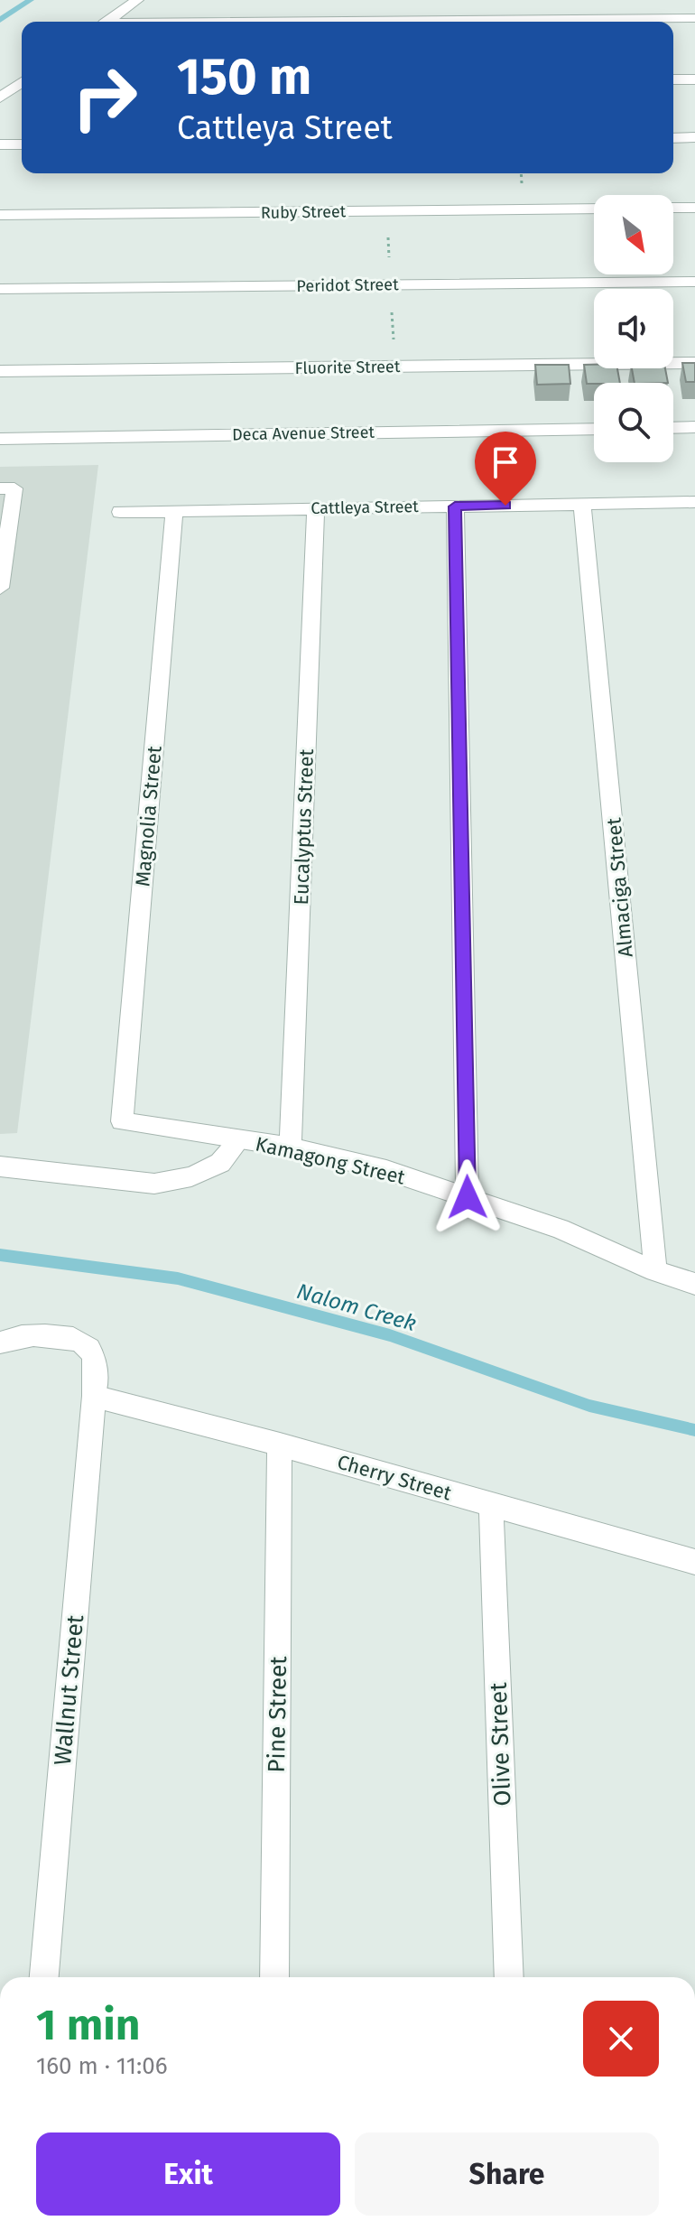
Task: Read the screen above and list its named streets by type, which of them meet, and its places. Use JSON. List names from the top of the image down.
{
  "streets": {
    "street": [
      "Ruby Street",
      "Peridot Street",
      "Fluorite Street",
      "Deca Avenue Street",
      "Cattleya Street",
      "Magnolia Street",
      "Eucalyptus Street",
      "Almaciga Street",
      "Kamagong Street",
      "Cherry Street",
      "Wallnut Street",
      "Pine Street",
      "Olive Street"
    ]
  },
  "crossings": [
    ["Cattleya Street", "Magnolia Street"],
    ["Cattleya Street", "Eucalyptus Street"],
    ["Cattleya Street", "Almaciga Street"],
    ["Magnolia Street", "Kamagong Street"],
    ["Eucalyptus Street", "Kamagong Street"],
    ["Almaciga Street", "Kamagong Street"],
    ["Cherry Street", "Wallnut Street"],
    ["Cherry Street", "Pine Street"],
    ["Cherry Street", "Olive Street"]
  ],
  "water": ["Nalom Creek"],
  "north": "bottom right",
  "page": {
    "turn": ["150 m", "Cattleya Street"],
    "heading": ["1 min", "160 m · 11:06"],
    "buttons": ["Exit", "Share"]
  }
}
